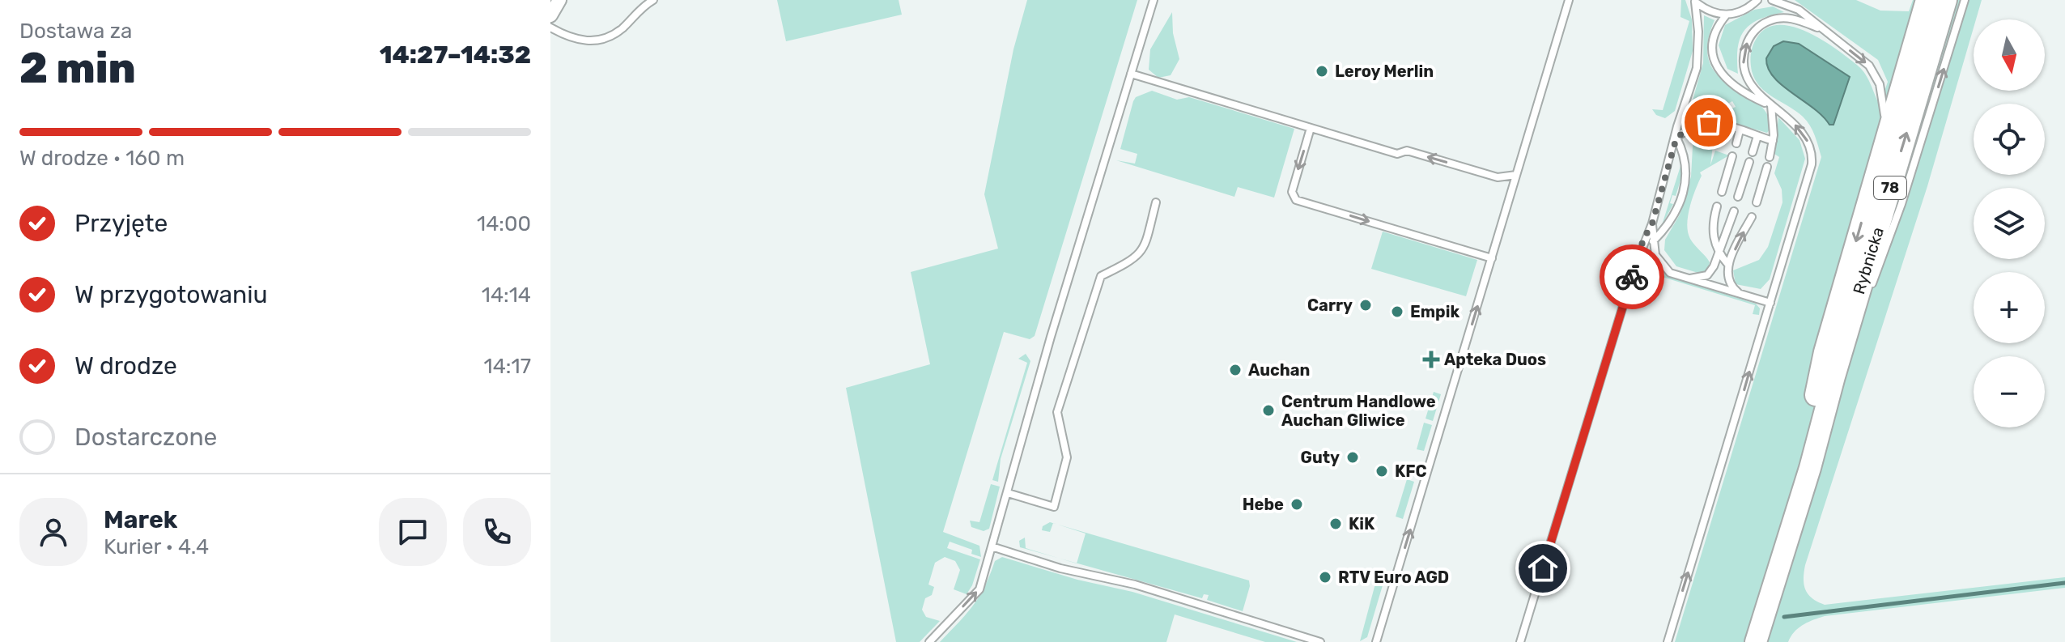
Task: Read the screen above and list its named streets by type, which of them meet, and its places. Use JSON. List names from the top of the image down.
{
  "streets": {
    "main road": ["78", "Rybnicka"]
  },
  "places": {
    "other": [
      "Leroy Merlin",
      "Carry",
      "Empik",
      "Auchan",
      "Centrum Handlowe Auchan Gliwice",
      "Guty",
      "KFC",
      "Hebe",
      "KiK",
      "RTV Euro AGD"
    ],
    "health": ["Apteka Duos"]
  },
  "north": "bottom",
  "page": {
    "heading": ["2 min", "Dostawa za", "14:27–14:32"],
    "panel": ["Marek", "Kurier · 4.4"],
    "map_buttons": ["+", "−"],
    "bar": "W drodze · 160 m",
    "list": [
      ["Przyjęte", "14:00"],
      ["W przygotowaniu", "14:14"],
      ["W drodze", "14:17"],
      "Dostarczone"
    ]
  }
}
